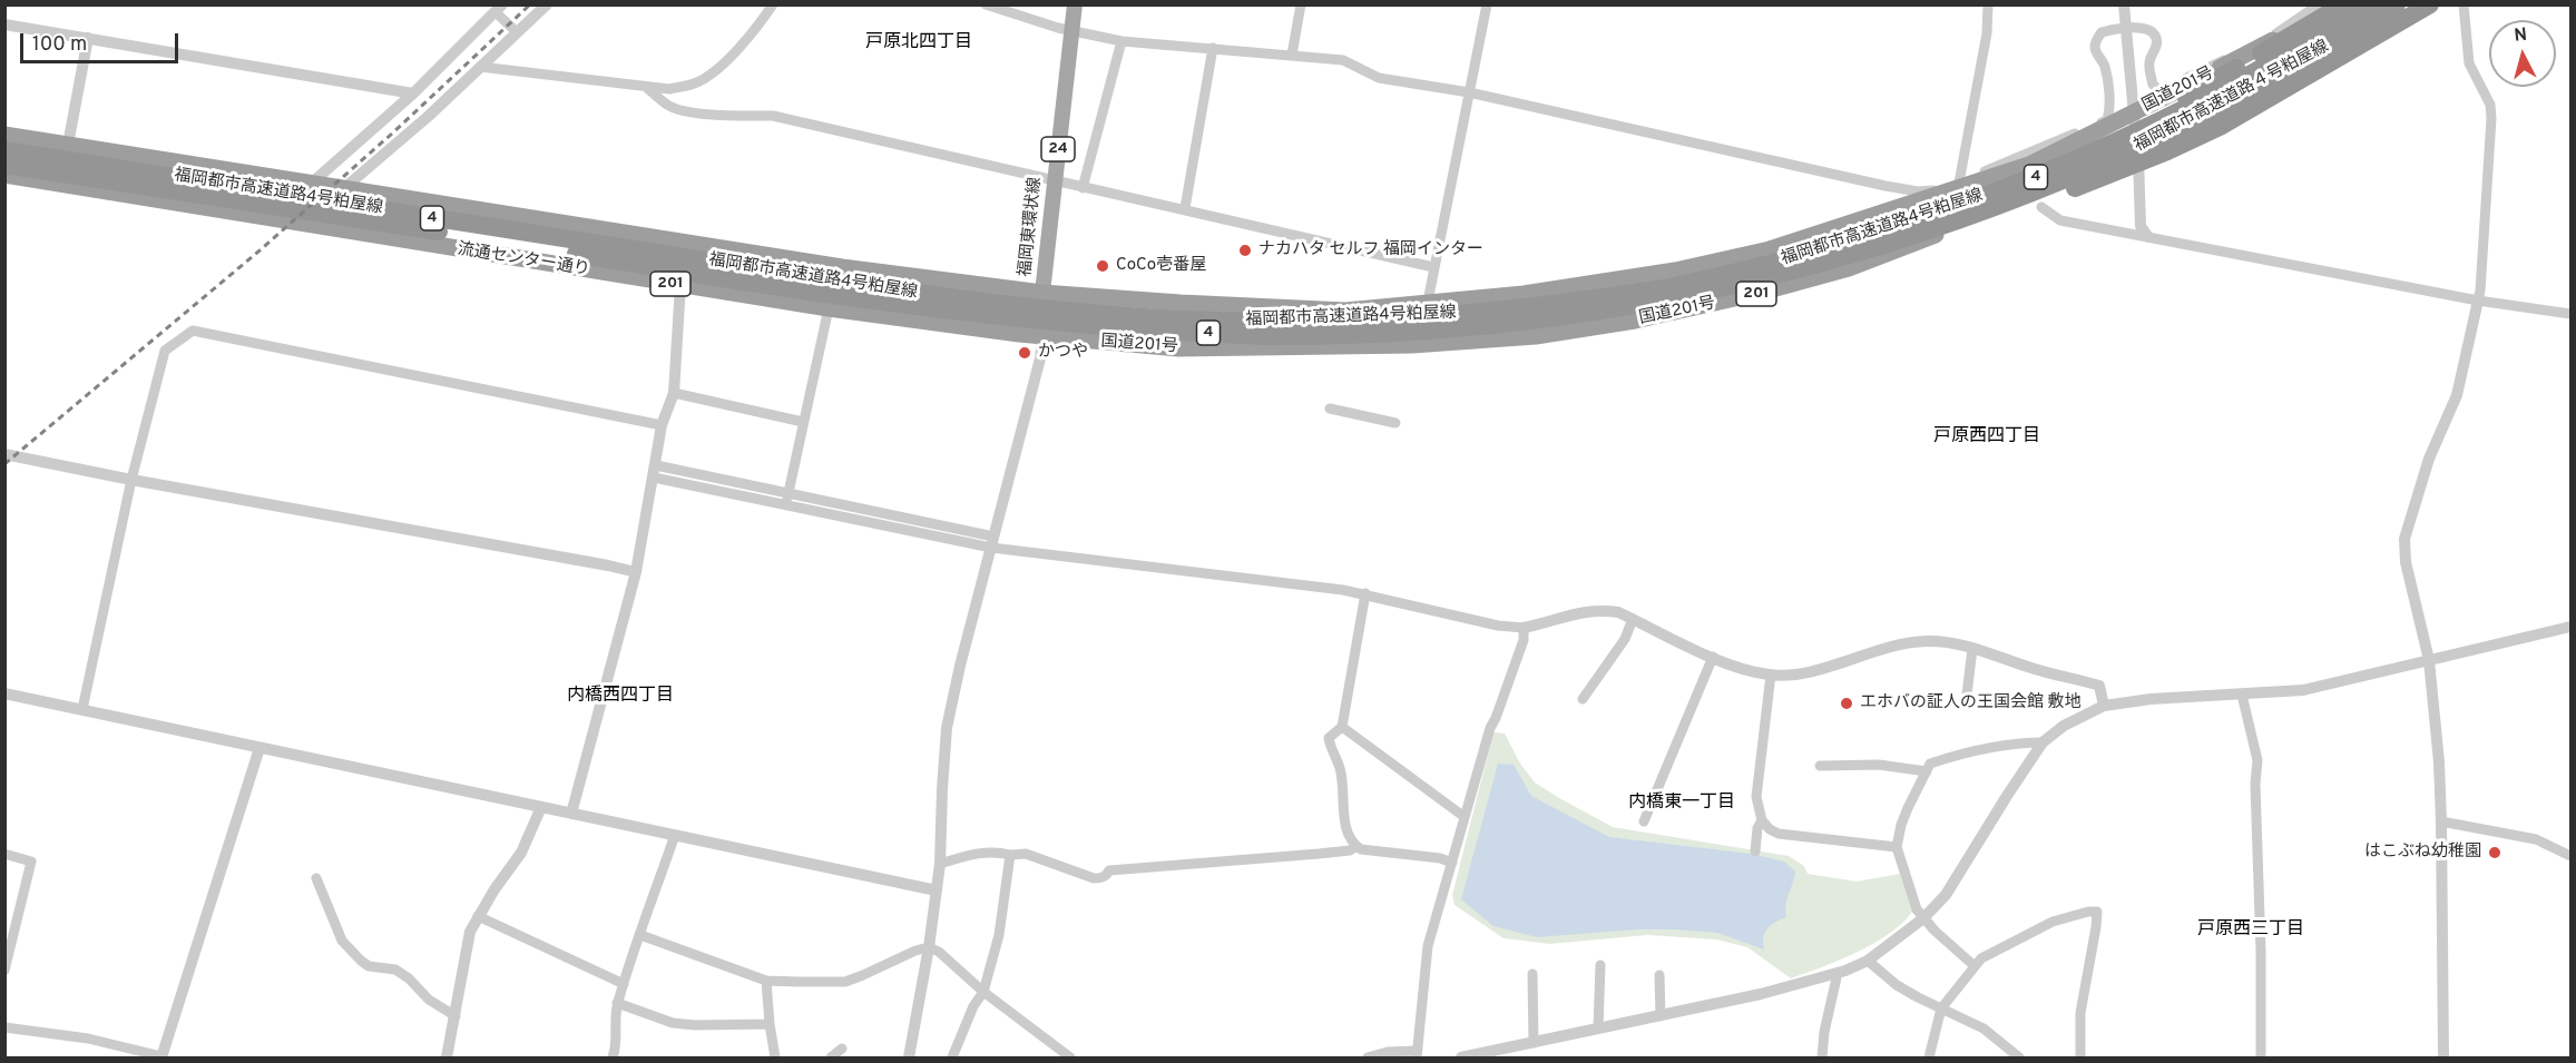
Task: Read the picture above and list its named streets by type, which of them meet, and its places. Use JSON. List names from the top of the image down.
{
  "streets": {
    "highway": [
      "国道201号",
      "福岡都市高速道路４号粕屋線",
      "4",
      "福岡都市高速道路4号粕屋線",
      "流通センター通り",
      "201"
    ],
    "main road": ["24", "福岡東環状線"]
  },
  "crossings": [
    ["国道201号", "福岡東環状線"],
    ["国道201号", "流通センター通り"],
    ["国道201号", "201"],
    ["福岡都市高速道路４号粕屋線", "福岡都市高速道路4号粕屋線"],
    ["福岡東環状線", "201"]
  ],
  "districts": [
    "戸原北四丁目",
    "戸原西四丁目",
    "内橋西四丁目",
    "内橋東一丁目",
    "戸原西三丁目"
  ],
  "places": [
    "ナカハタ セルフ 福岡インター",
    "CoCo壱番屋",
    "かつや",
    "エホバの証人の王国会館 敷地",
    "はこぶね幼稚園"
  ],
  "scale_bar": "100 m",
  "north": "top"
}
